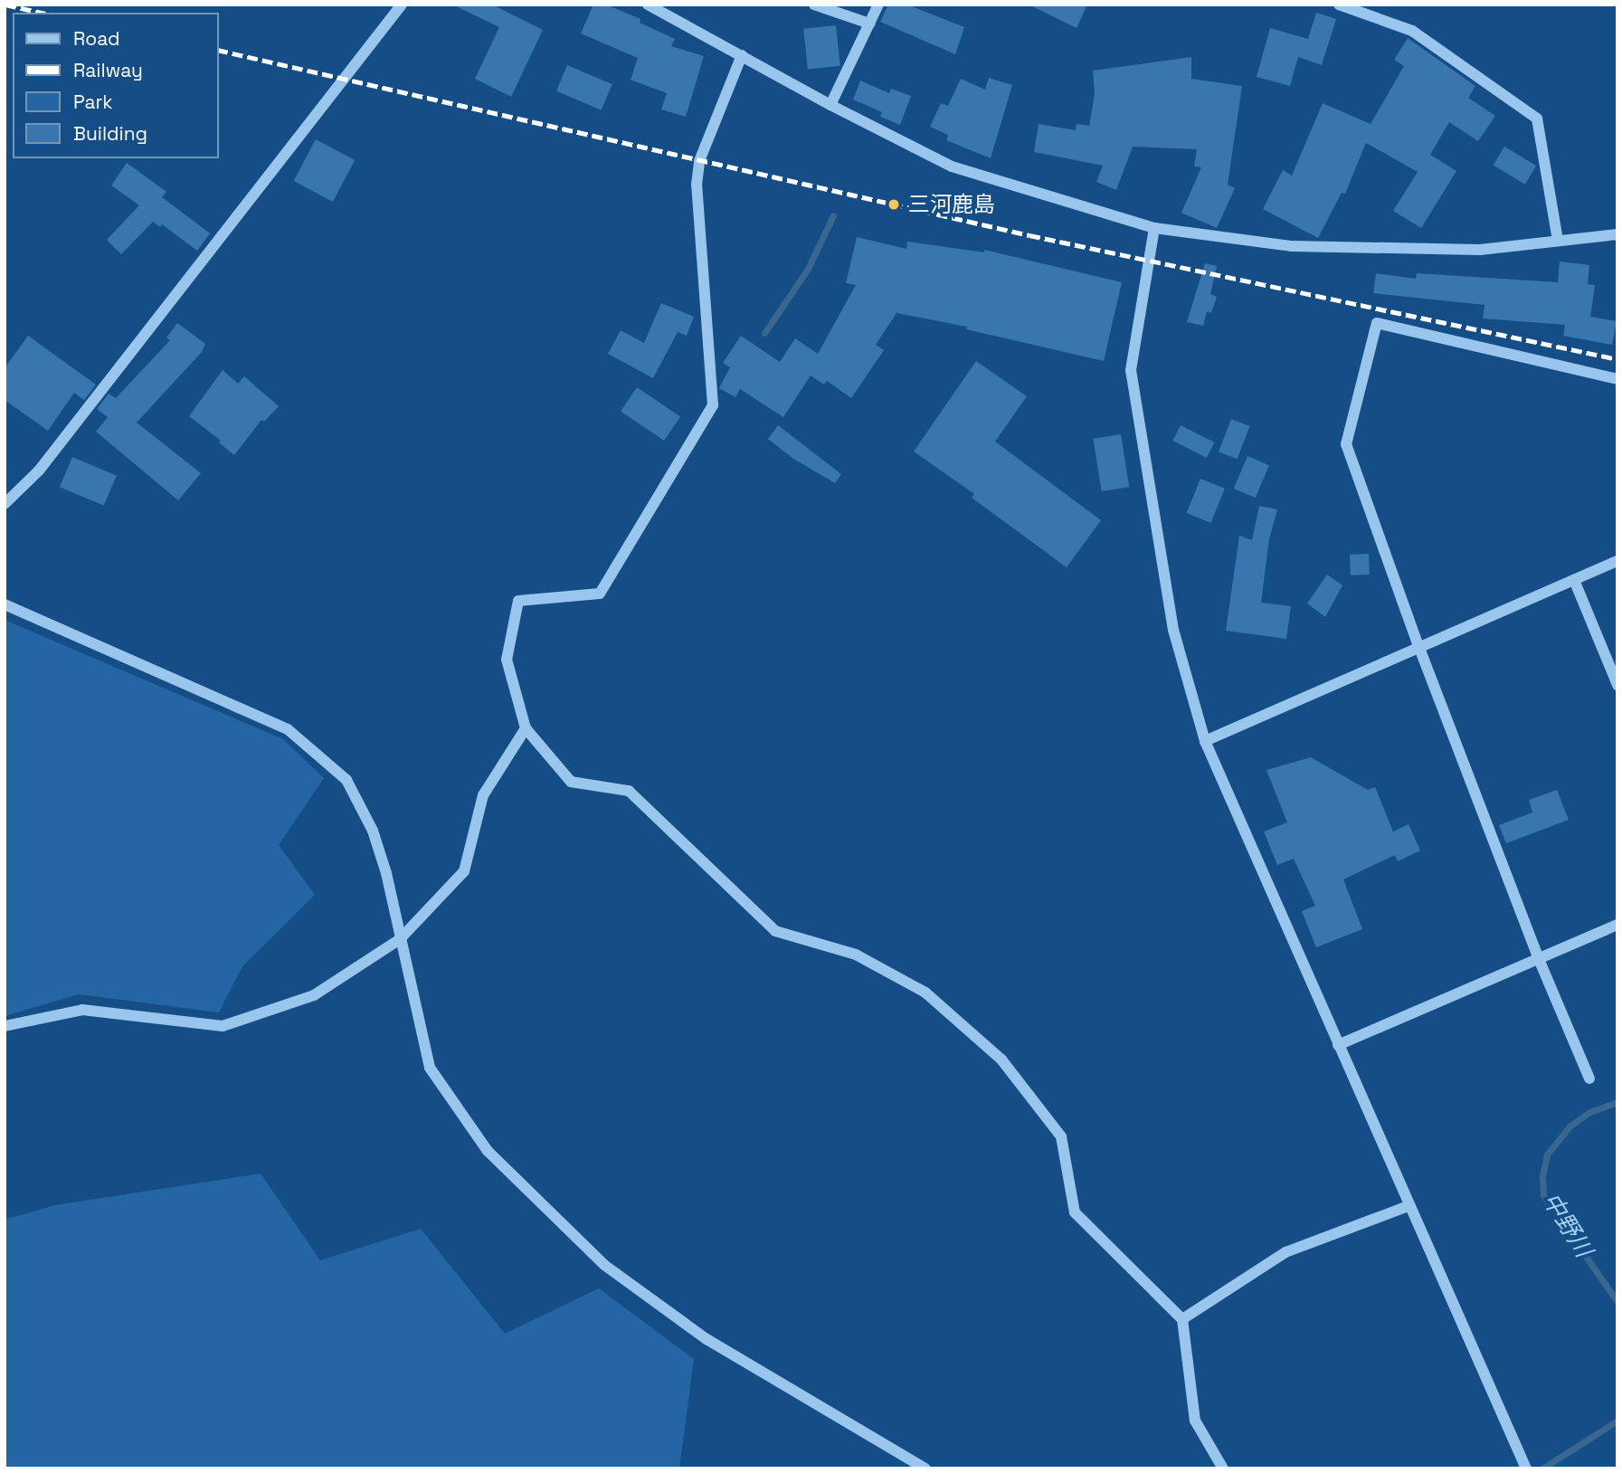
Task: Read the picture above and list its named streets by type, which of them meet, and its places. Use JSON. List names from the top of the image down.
{
  "water": ["中野川"],
  "places": ["三河鹿島"],
  "legend": [
    "Road",
    "Railway",
    "Park",
    "Building"
  ]
}
